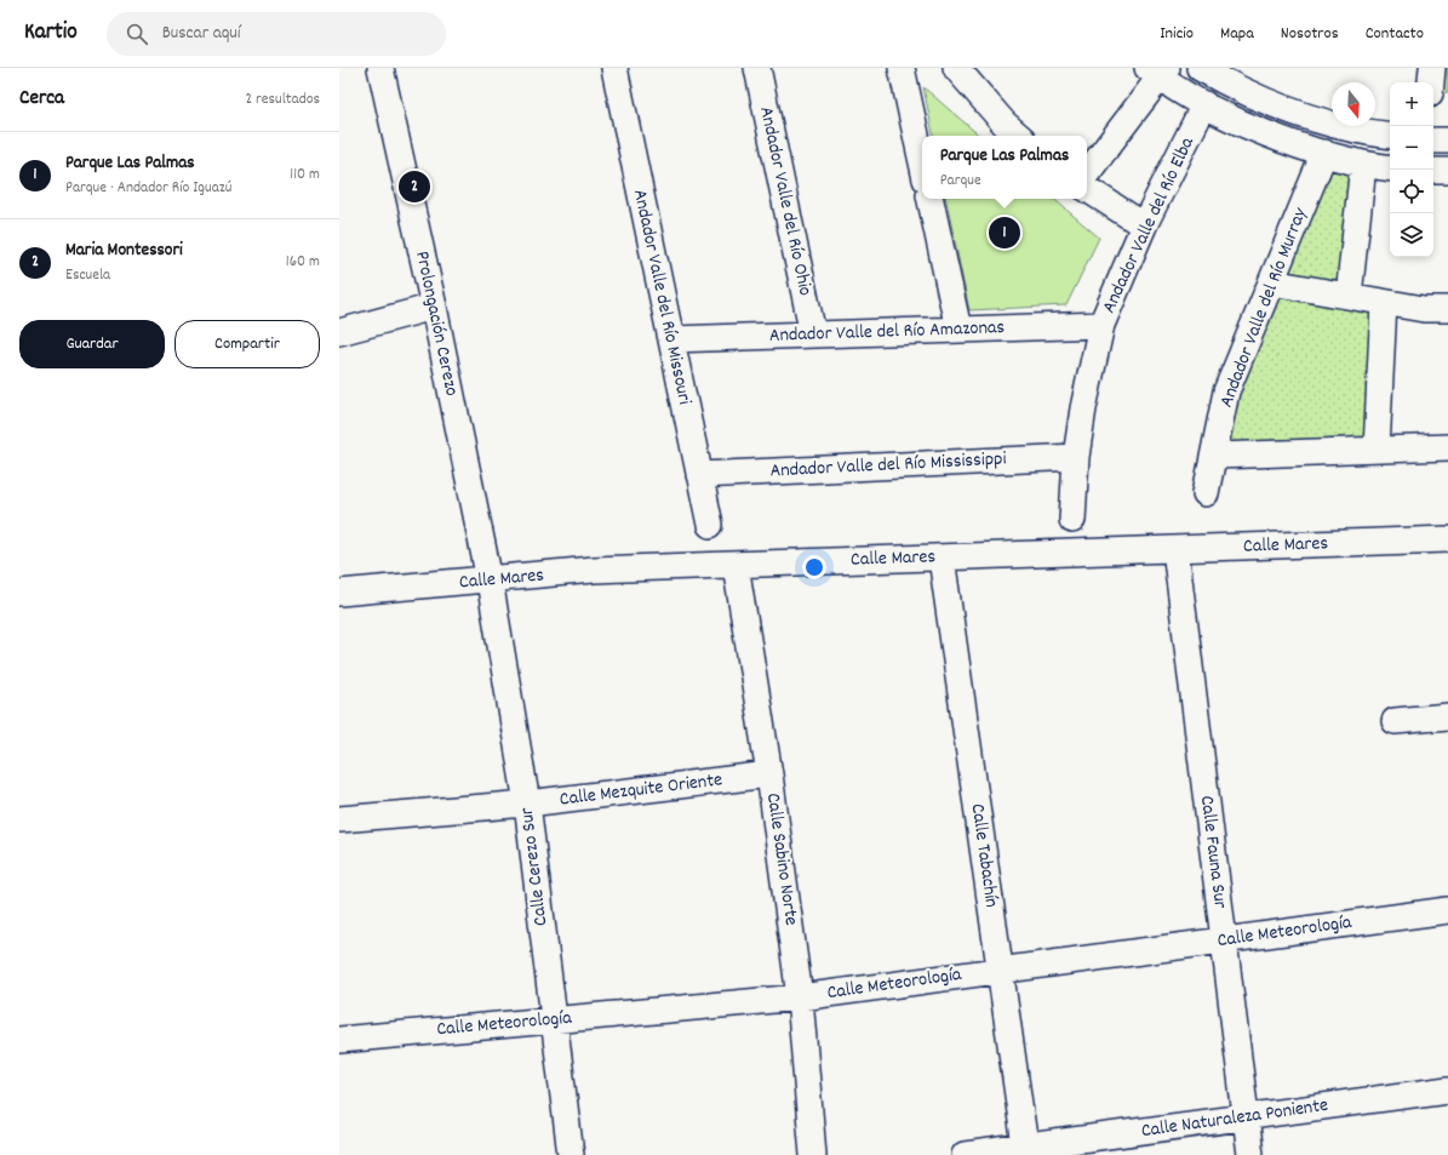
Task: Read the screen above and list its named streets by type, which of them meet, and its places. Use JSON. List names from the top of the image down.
{
  "streets": {
    "street": [
      "Andador Valle del Río Ohio",
      "Andador Valle del Río Elba",
      "Andador Valle del Río Missouri",
      "Andador Valle del Río Murray",
      "Prolongación Cerezo",
      "Andador Valle del Río Amazonas",
      "Andador Valle del Río Mississippi",
      "Calle Mares",
      "Calle Mezquite Oriente",
      "Calle Fauna Sur",
      "Calle Tabachín",
      "Calle Sabino Norte",
      "Calle Cerezo Sur",
      "Calle Meteorología",
      "Calle Naturaleza Poniente"
    ]
  },
  "crossings": [
    ["Andador Valle del Río Ohio", "Andador Valle del Río Amazonas"],
    ["Andador Valle del Río Elba", "Andador Valle del Río Amazonas"],
    ["Andador Valle del Río Elba", "Andador Valle del Río Mississippi"],
    ["Andador Valle del Río Missouri", "Andador Valle del Río Amazonas"],
    ["Andador Valle del Río Missouri", "Andador Valle del Río Mississippi"],
    ["Prolongación Cerezo", "Calle Mares"],
    ["Prolongación Cerezo", "Calle Cerezo Sur"],
    ["Calle Mares", "Calle Fauna Sur"],
    ["Calle Mares", "Calle Tabachín"],
    ["Calle Mares", "Calle Sabino Norte"],
    ["Calle Mares", "Calle Cerezo Sur"],
    ["Calle Mezquite Oriente", "Calle Sabino Norte"],
    ["Calle Mezquite Oriente", "Calle Cerezo Sur"],
    ["Calle Fauna Sur", "Calle Meteorología"],
    ["Calle Fauna Sur", "Calle Naturaleza Poniente"],
    ["Calle Tabachín", "Calle Meteorología"],
    ["Calle Tabachín", "Calle Naturaleza Poniente"],
    ["Calle Sabino Norte", "Calle Meteorología"],
    ["Calle Cerezo Sur", "Calle Meteorología"]
  ],
  "north": "bottom",
  "page": {
    "header": "Kartio",
    "search": "Buscar aquí",
    "nav": [
      "Inicio",
      "Mapa",
      "Nosotros",
      "Contacto"
    ],
    "heading": ["Cerca", "2 resultados"],
    "map_buttons": ["+", "−"],
    "list": [
      {
        "mark": "1",
        "name": "Parque Las Palmas",
        "note": "Parque · Andador Río Iguazú",
        "value": "110 m"
      },
      {
        "mark": "2",
        "name": "Maria Montessori",
        "note": "Escuela",
        "value": "160 m"
      }
    ],
    "popup": ["Parque Las Palmas", "Parque"],
    "pins": ["2", "1"],
    "buttons": ["Guardar", "Compartir"]
  }
}
